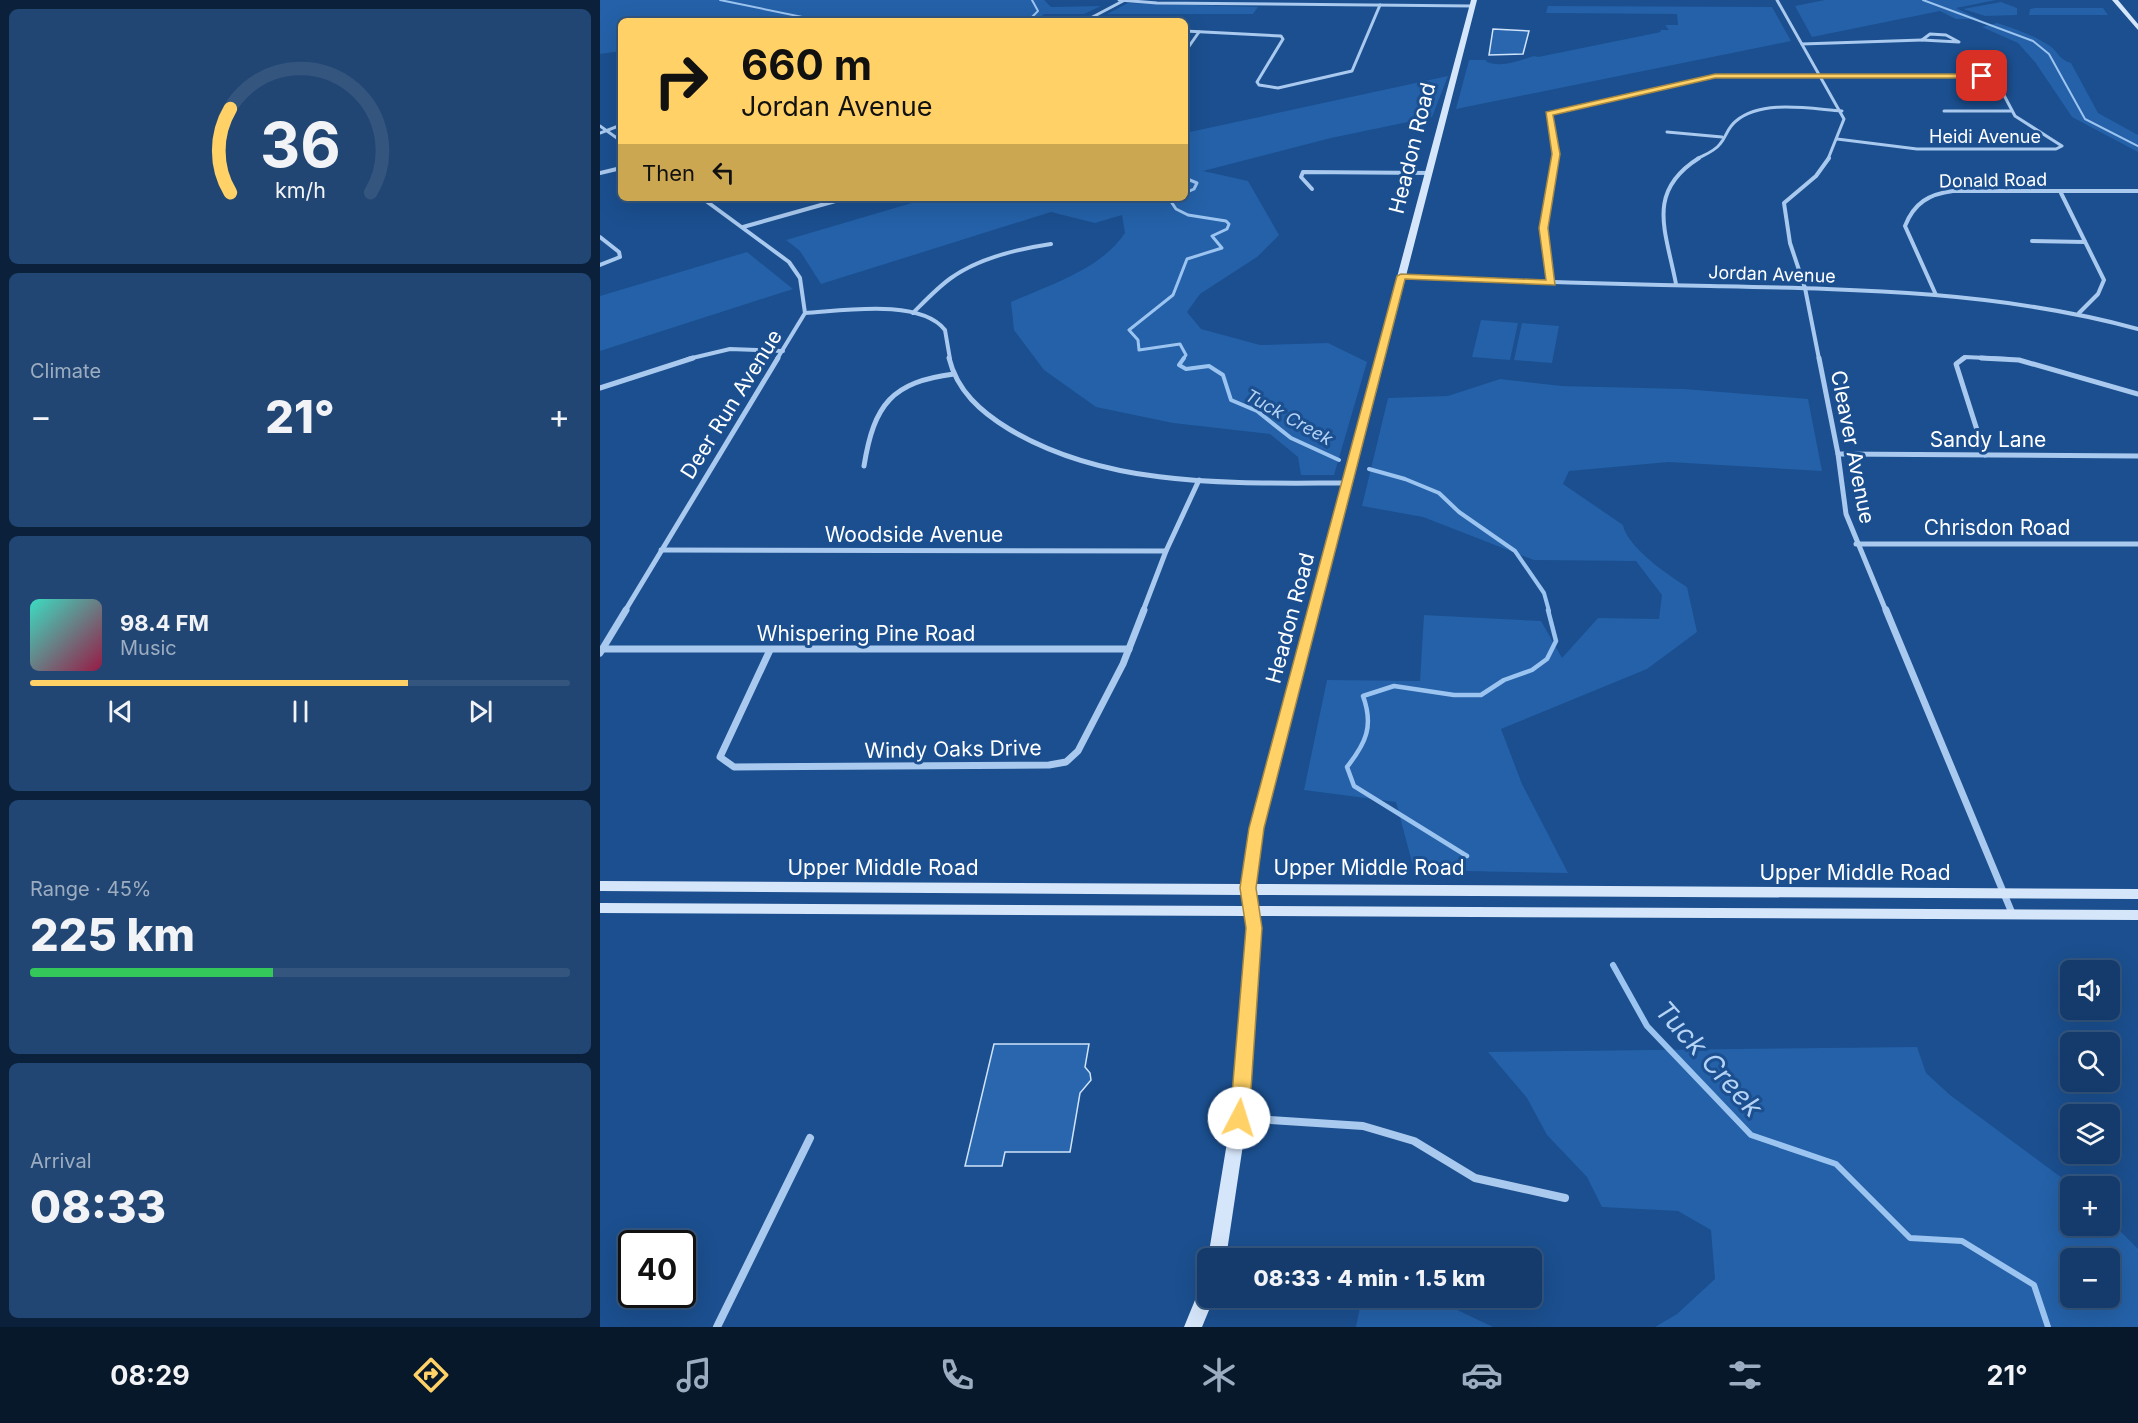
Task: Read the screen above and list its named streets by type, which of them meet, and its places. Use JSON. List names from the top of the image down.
{
  "streets": {
    "street": [
      "Heidi Avenue",
      "Headon Road",
      "Donald Road",
      "Jordan Avenue",
      "Deer Run Avenue",
      "Sandy Lane",
      "Cleaver Avenue",
      "Chrisdon Road",
      "Woodside Avenue",
      "Whispering Pine Road",
      "Windy Oaks Drive",
      "Upper Middle Road"
    ]
  },
  "crossings": [
    ["Heidi Avenue", "Jordan Avenue"],
    ["Heidi Avenue", "Cleaver Avenue"],
    ["Headon Road", "Jordan Avenue"],
    ["Headon Road", "Upper Middle Road"],
    ["Donald Road", "Jordan Avenue"],
    ["Jordan Avenue", "Cleaver Avenue"],
    ["Deer Run Avenue", "Woodside Avenue"],
    ["Deer Run Avenue", "Whispering Pine Road"],
    ["Sandy Lane", "Cleaver Avenue"],
    ["Cleaver Avenue", "Chrisdon Road"],
    ["Cleaver Avenue", "Upper Middle Road"],
    ["Woodside Avenue", "Windy Oaks Drive"],
    ["Whispering Pine Road", "Windy Oaks Drive"]
  ],
  "water": ["Tuck Creek"],
  "page": {
    "turn": ["660 m", "Jordan Avenue"],
    "then": "Then",
    "tile": [
      "Climate",
      ["Range · 45%", "225 km"],
      ["Arrival", "08:33"]
    ],
    "heat": ["−", "21°", "+"],
    "song": ["98.4 FM", "Music"],
    "map_buttons": ["+", "−"],
    "limit": "40",
    "trip": "08:33 · 4 min · 1.5 km",
    "tabs": ["08:29", "21°"],
    "gauge": ["36", "km/h"]
  }
}
